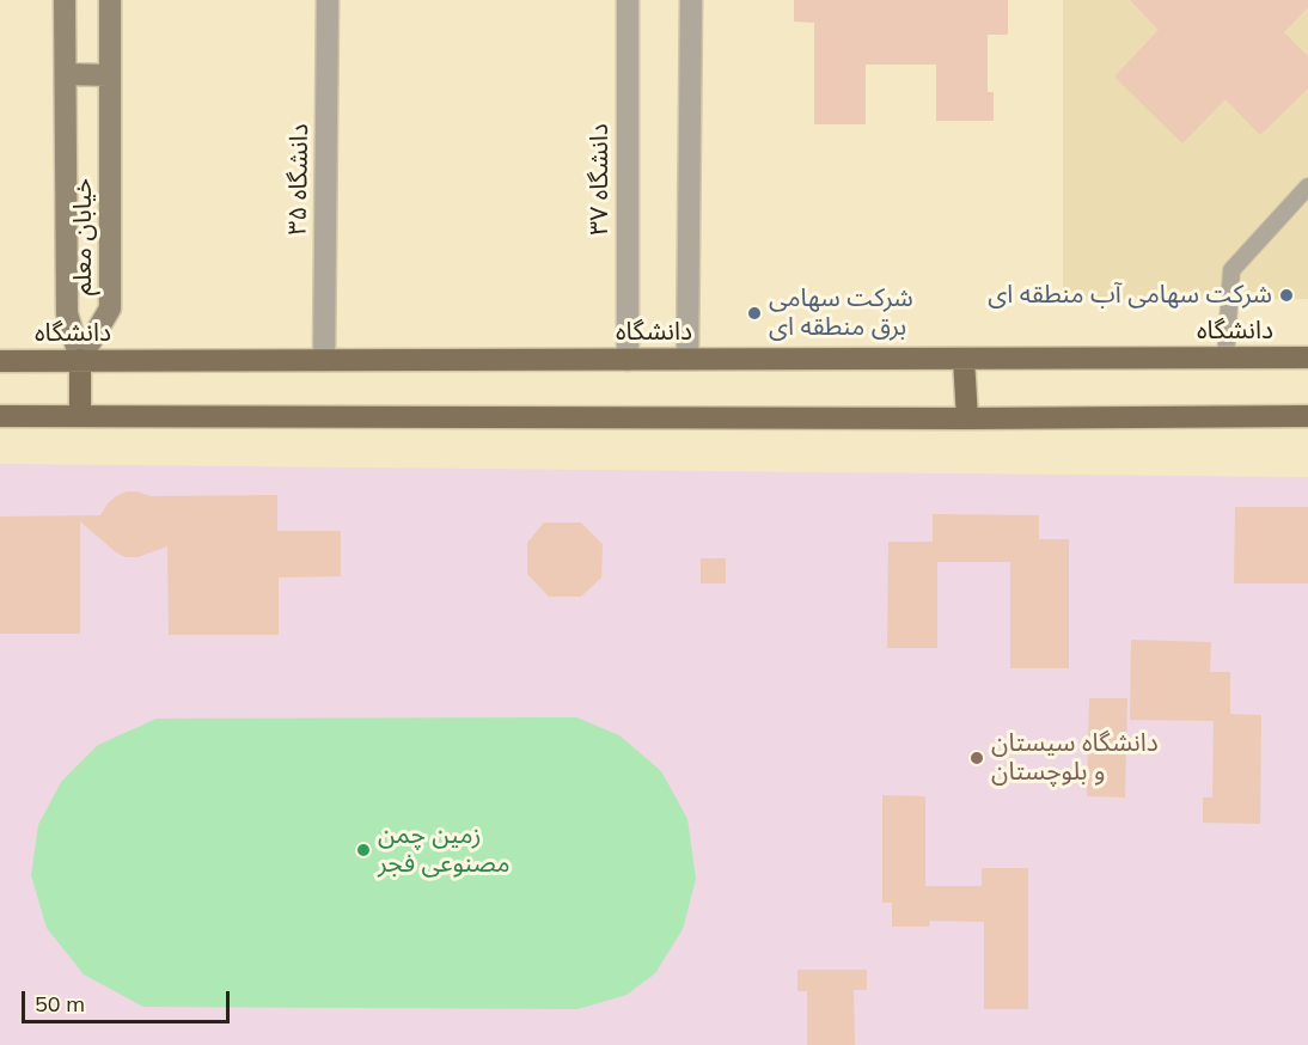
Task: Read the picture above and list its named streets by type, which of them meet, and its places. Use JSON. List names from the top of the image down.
{
  "streets": {
    "main road": ["خیابان معلم", "دانشگاه"],
    "street": ["دانشگاه ۳۵", "دانشگاه ۳۷"]
  },
  "crossings": [
    ["دانشگاه ۳۵", "دانشگاه"],
    ["دانشگاه ۳۷", "دانشگاه"],
    ["خیابان معلم", "دانشگاه"]
  ],
  "places": [
    "شرکت سهامی آب منطقه ای",
    "شرکت سهامی برق منطقه ای",
    "دانشگاه سیستان و بلوچستان",
    "زمین چمن مصنوعی فجر"
  ],
  "scale_bar": "50 m"
}
